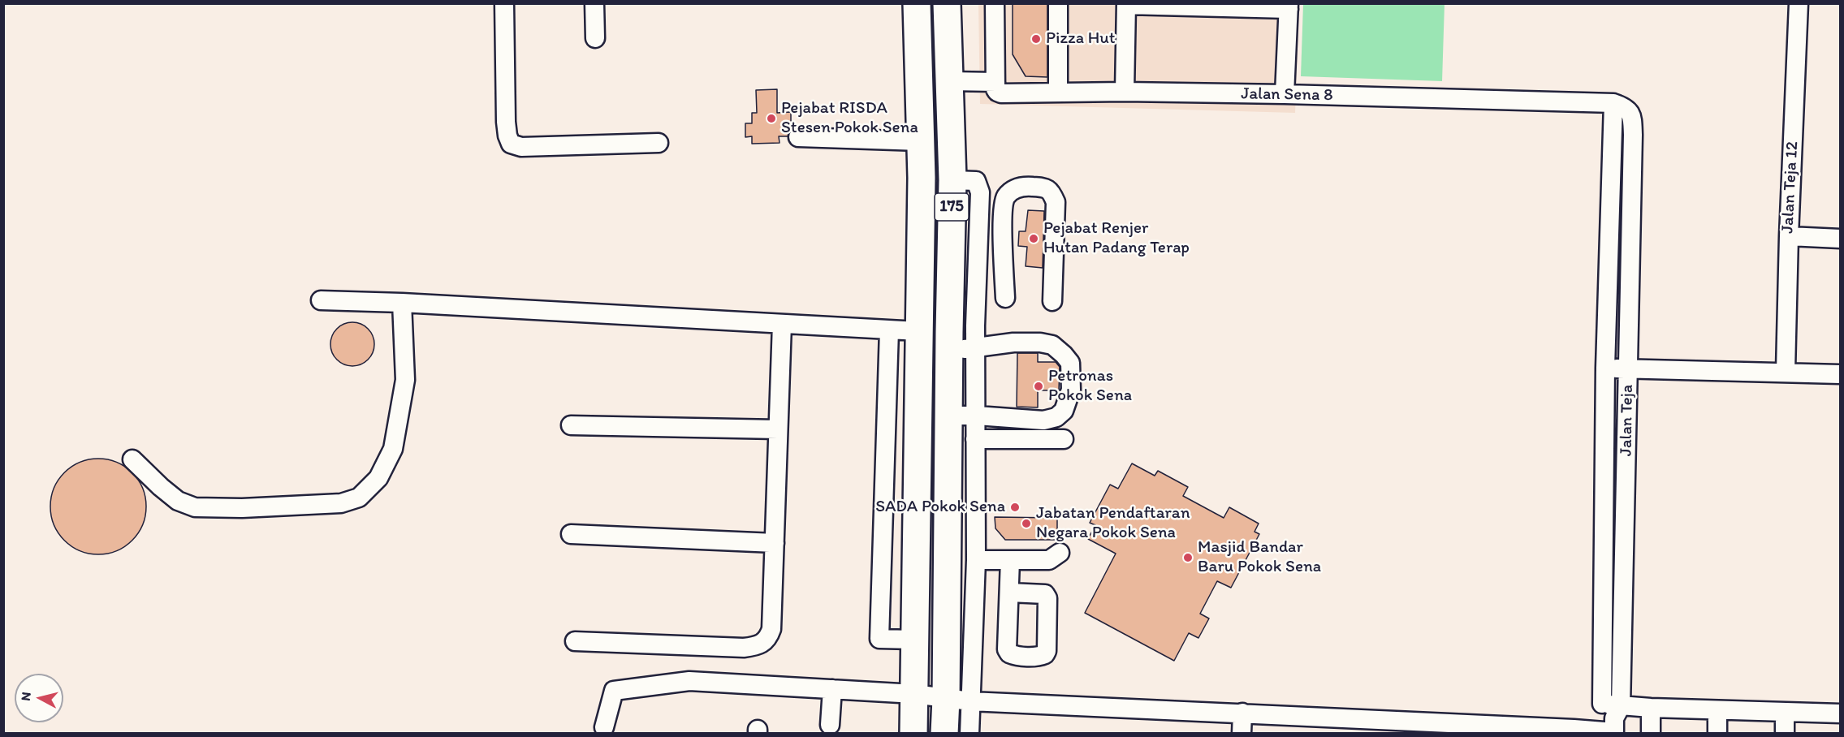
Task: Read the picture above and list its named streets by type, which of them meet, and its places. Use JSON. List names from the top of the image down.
{
  "streets": {
    "highway": ["175"],
    "street": ["Jalan Sena 8", "Jalan Teja 12", "Jalan Teja"]
  },
  "crossings": [
    ["Jalan Sena 8", "Jalan Teja"]
  ],
  "places": [
    "Pizza Hut",
    "Pejabat RISDA Stesen Pokok Sena",
    "Pejabat Renjer Hutan Padang Terap",
    "Petronas Pokok Sena",
    "SADA Pokok Sena",
    "Jabatan Pendaftaran Negara Pokok Sena",
    "Masjid Bandar Baru Pokok Sena"
  ],
  "north": "left"
}
